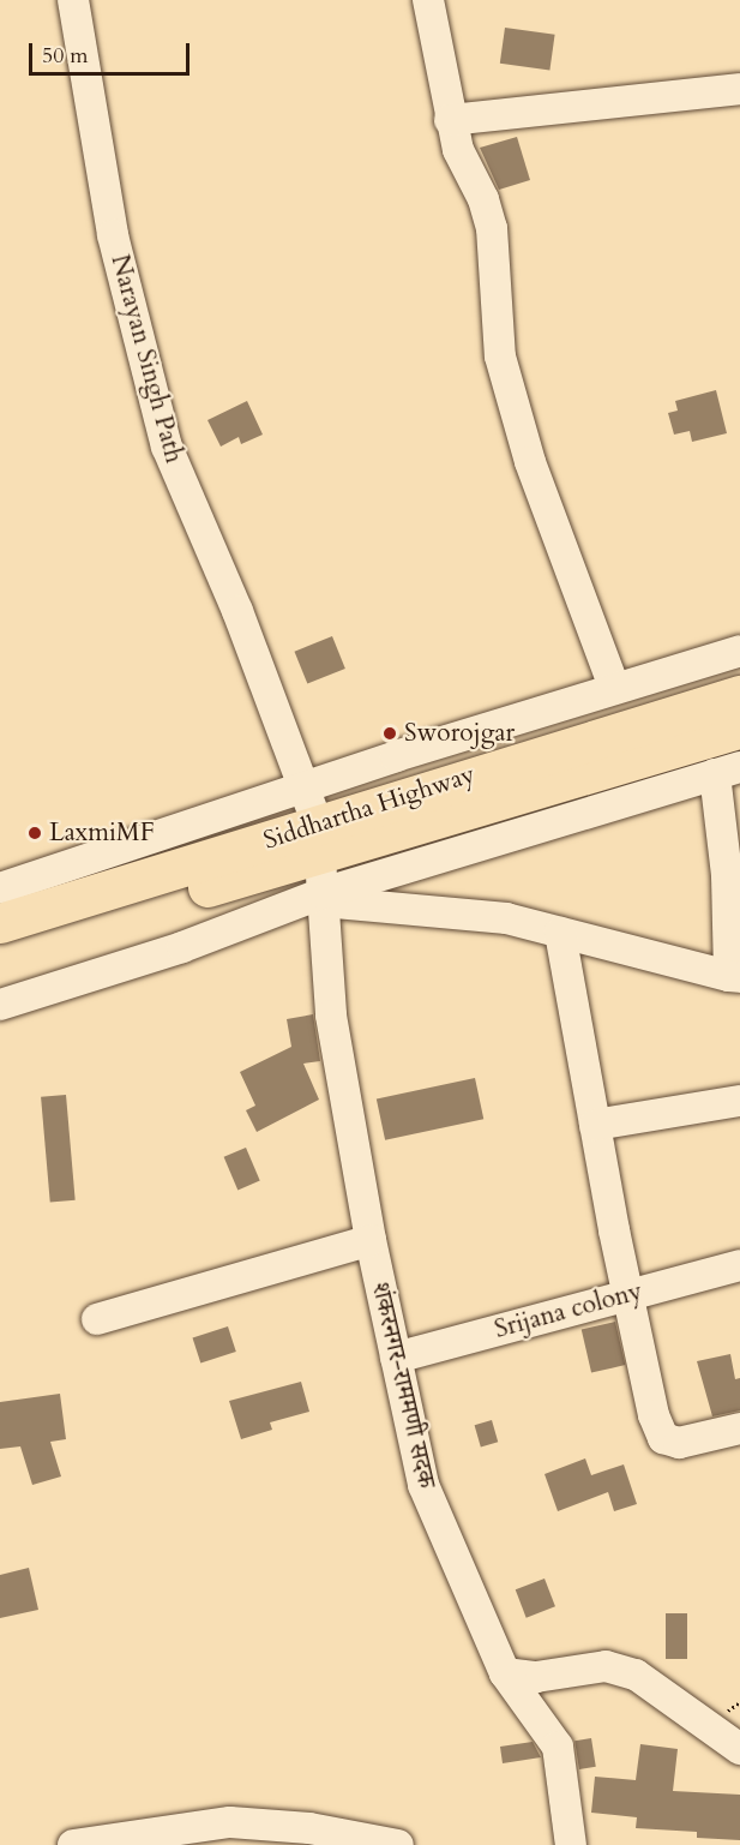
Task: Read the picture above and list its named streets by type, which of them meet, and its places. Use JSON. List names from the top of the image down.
{
  "streets": {
    "highway": ["Siddhartha Highway"],
    "street": ["Narayan Singh Path", "Srijana colony", "शंकरनगर-राममणी सदक"]
  },
  "crossings": [
    ["Narayan Singh Path", "Siddhartha Highway"],
    ["Narayan Singh Path", "शंकरनगर-राममणी सदक"],
    ["Siddhartha Highway", "शंकरनगर-राममणी सदक"],
    ["Srijana colony", "शंकरनगर-राममणी सदक"]
  ],
  "places": ["Sworojgar", "LaxmiMF"],
  "scale_bar": "50 m"
}
